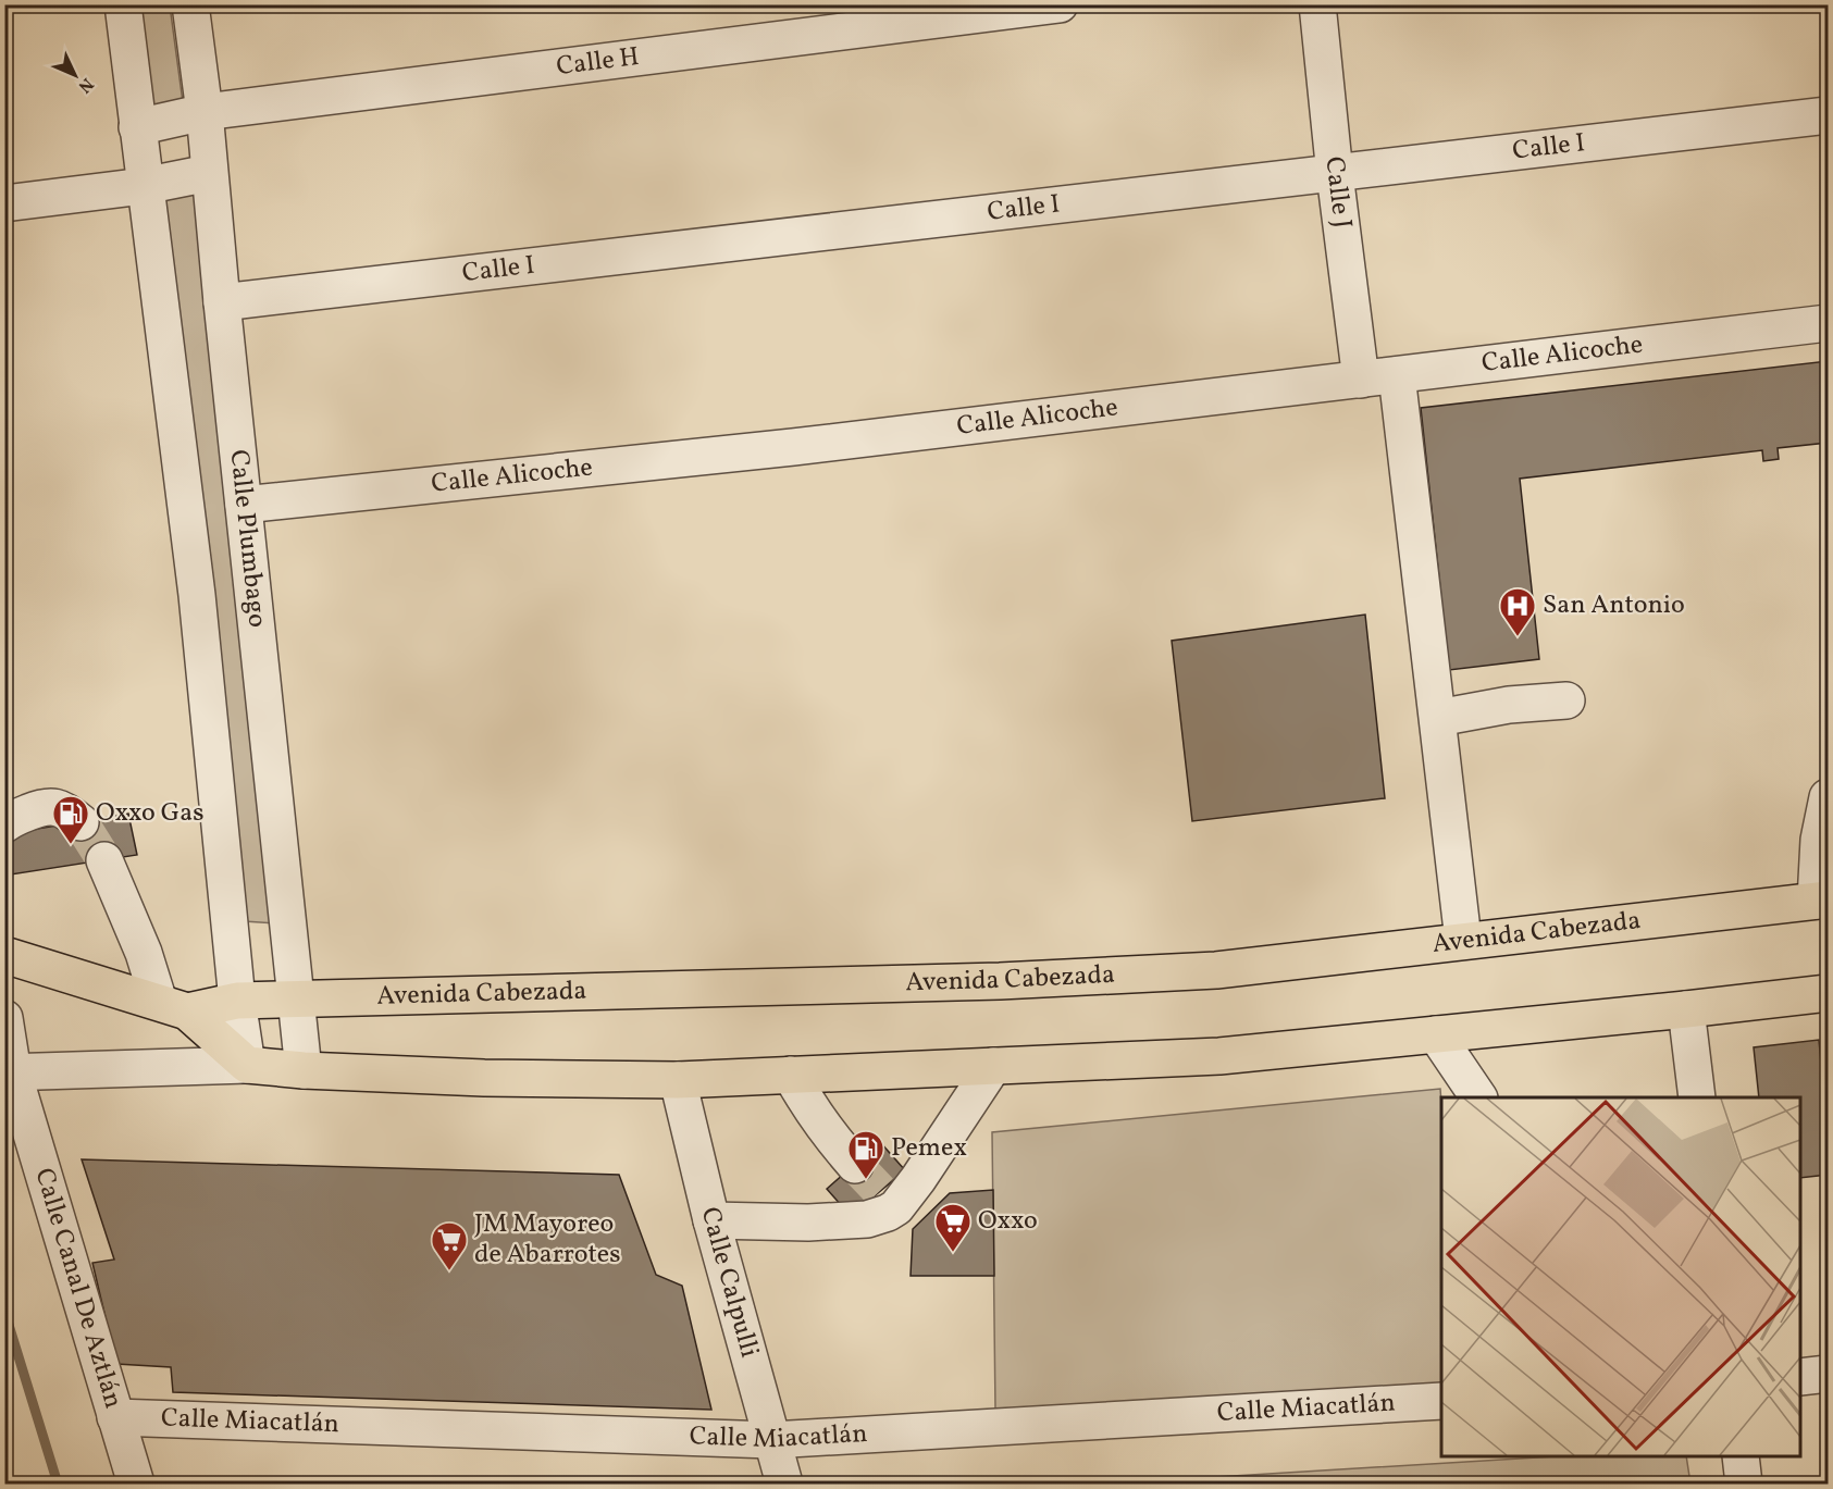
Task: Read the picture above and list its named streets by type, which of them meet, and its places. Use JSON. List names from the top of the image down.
{
  "streets": {
    "main road": ["Avenida Cabezada"],
    "street": [
      "Calle H",
      "Calle I",
      "Calle J",
      "Calle Alicoche",
      "Calle Plumbago",
      "Calle Calpulli",
      "Calle Canal De Aztlán",
      "Calle Miacatlán"
    ]
  },
  "crossings": [
    ["Calle H", "Calle Plumbago"],
    ["Calle I", "Calle J"],
    ["Calle I", "Calle Plumbago"],
    ["Calle J", "Calle Alicoche"],
    ["Calle Alicoche", "Calle Plumbago"],
    ["Calle Plumbago", "Avenida Cabezada"],
    ["Calle Calpulli", "Calle Miacatlán"],
    ["Calle Canal De Aztlán", "Calle Miacatlán"]
  ],
  "places": {
    "hospital": ["San Antonio"],
    "fuel station": ["Oxxo Gas", "Pemex"],
    "supermarket": ["Oxxo", "JM Mayoreo de Abarrotes"]
  },
  "north": "bottom right"
}
